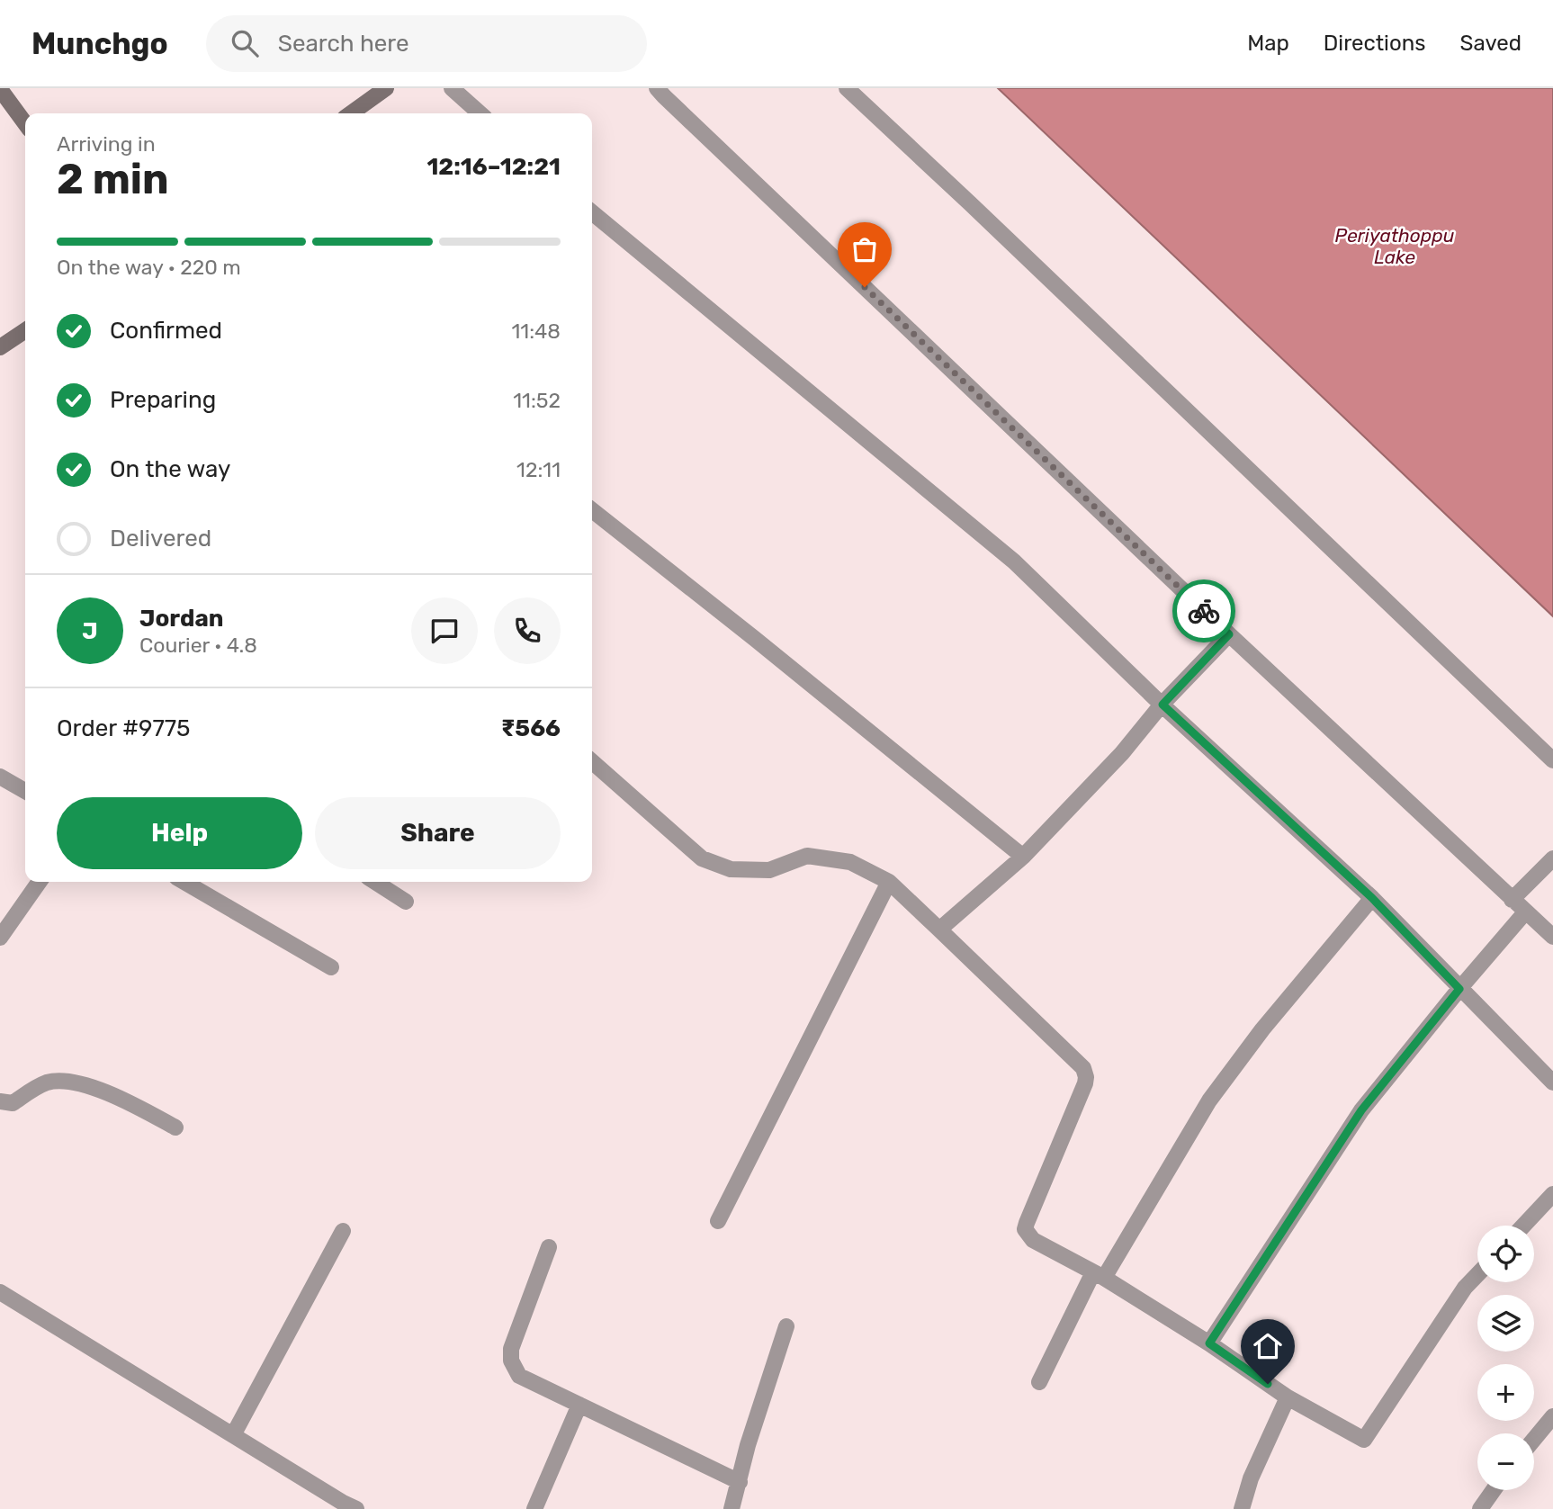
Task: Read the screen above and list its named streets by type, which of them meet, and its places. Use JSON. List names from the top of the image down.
{
  "water": ["Periyathoppu Lake"],
  "page": {
    "header": "Munchgo",
    "search": "Search here",
    "nav": ["Map", "Directions", "Saved"],
    "heading": ["2 min", "Arriving in", "12:16–12:21"],
    "panel": [
      "Jordan",
      "Courier · 4.8",
      "Order #9775",
      "₹566"
    ],
    "bar": "On the way · 220 m",
    "list": [
      ["Confirmed", "11:48"],
      ["Preparing", "11:52"],
      ["On the way", "12:11"],
      "Delivered"
    ],
    "round": "J",
    "buttons": ["Help", "Share"],
    "map_buttons": ["+", "−"]
  }
}
